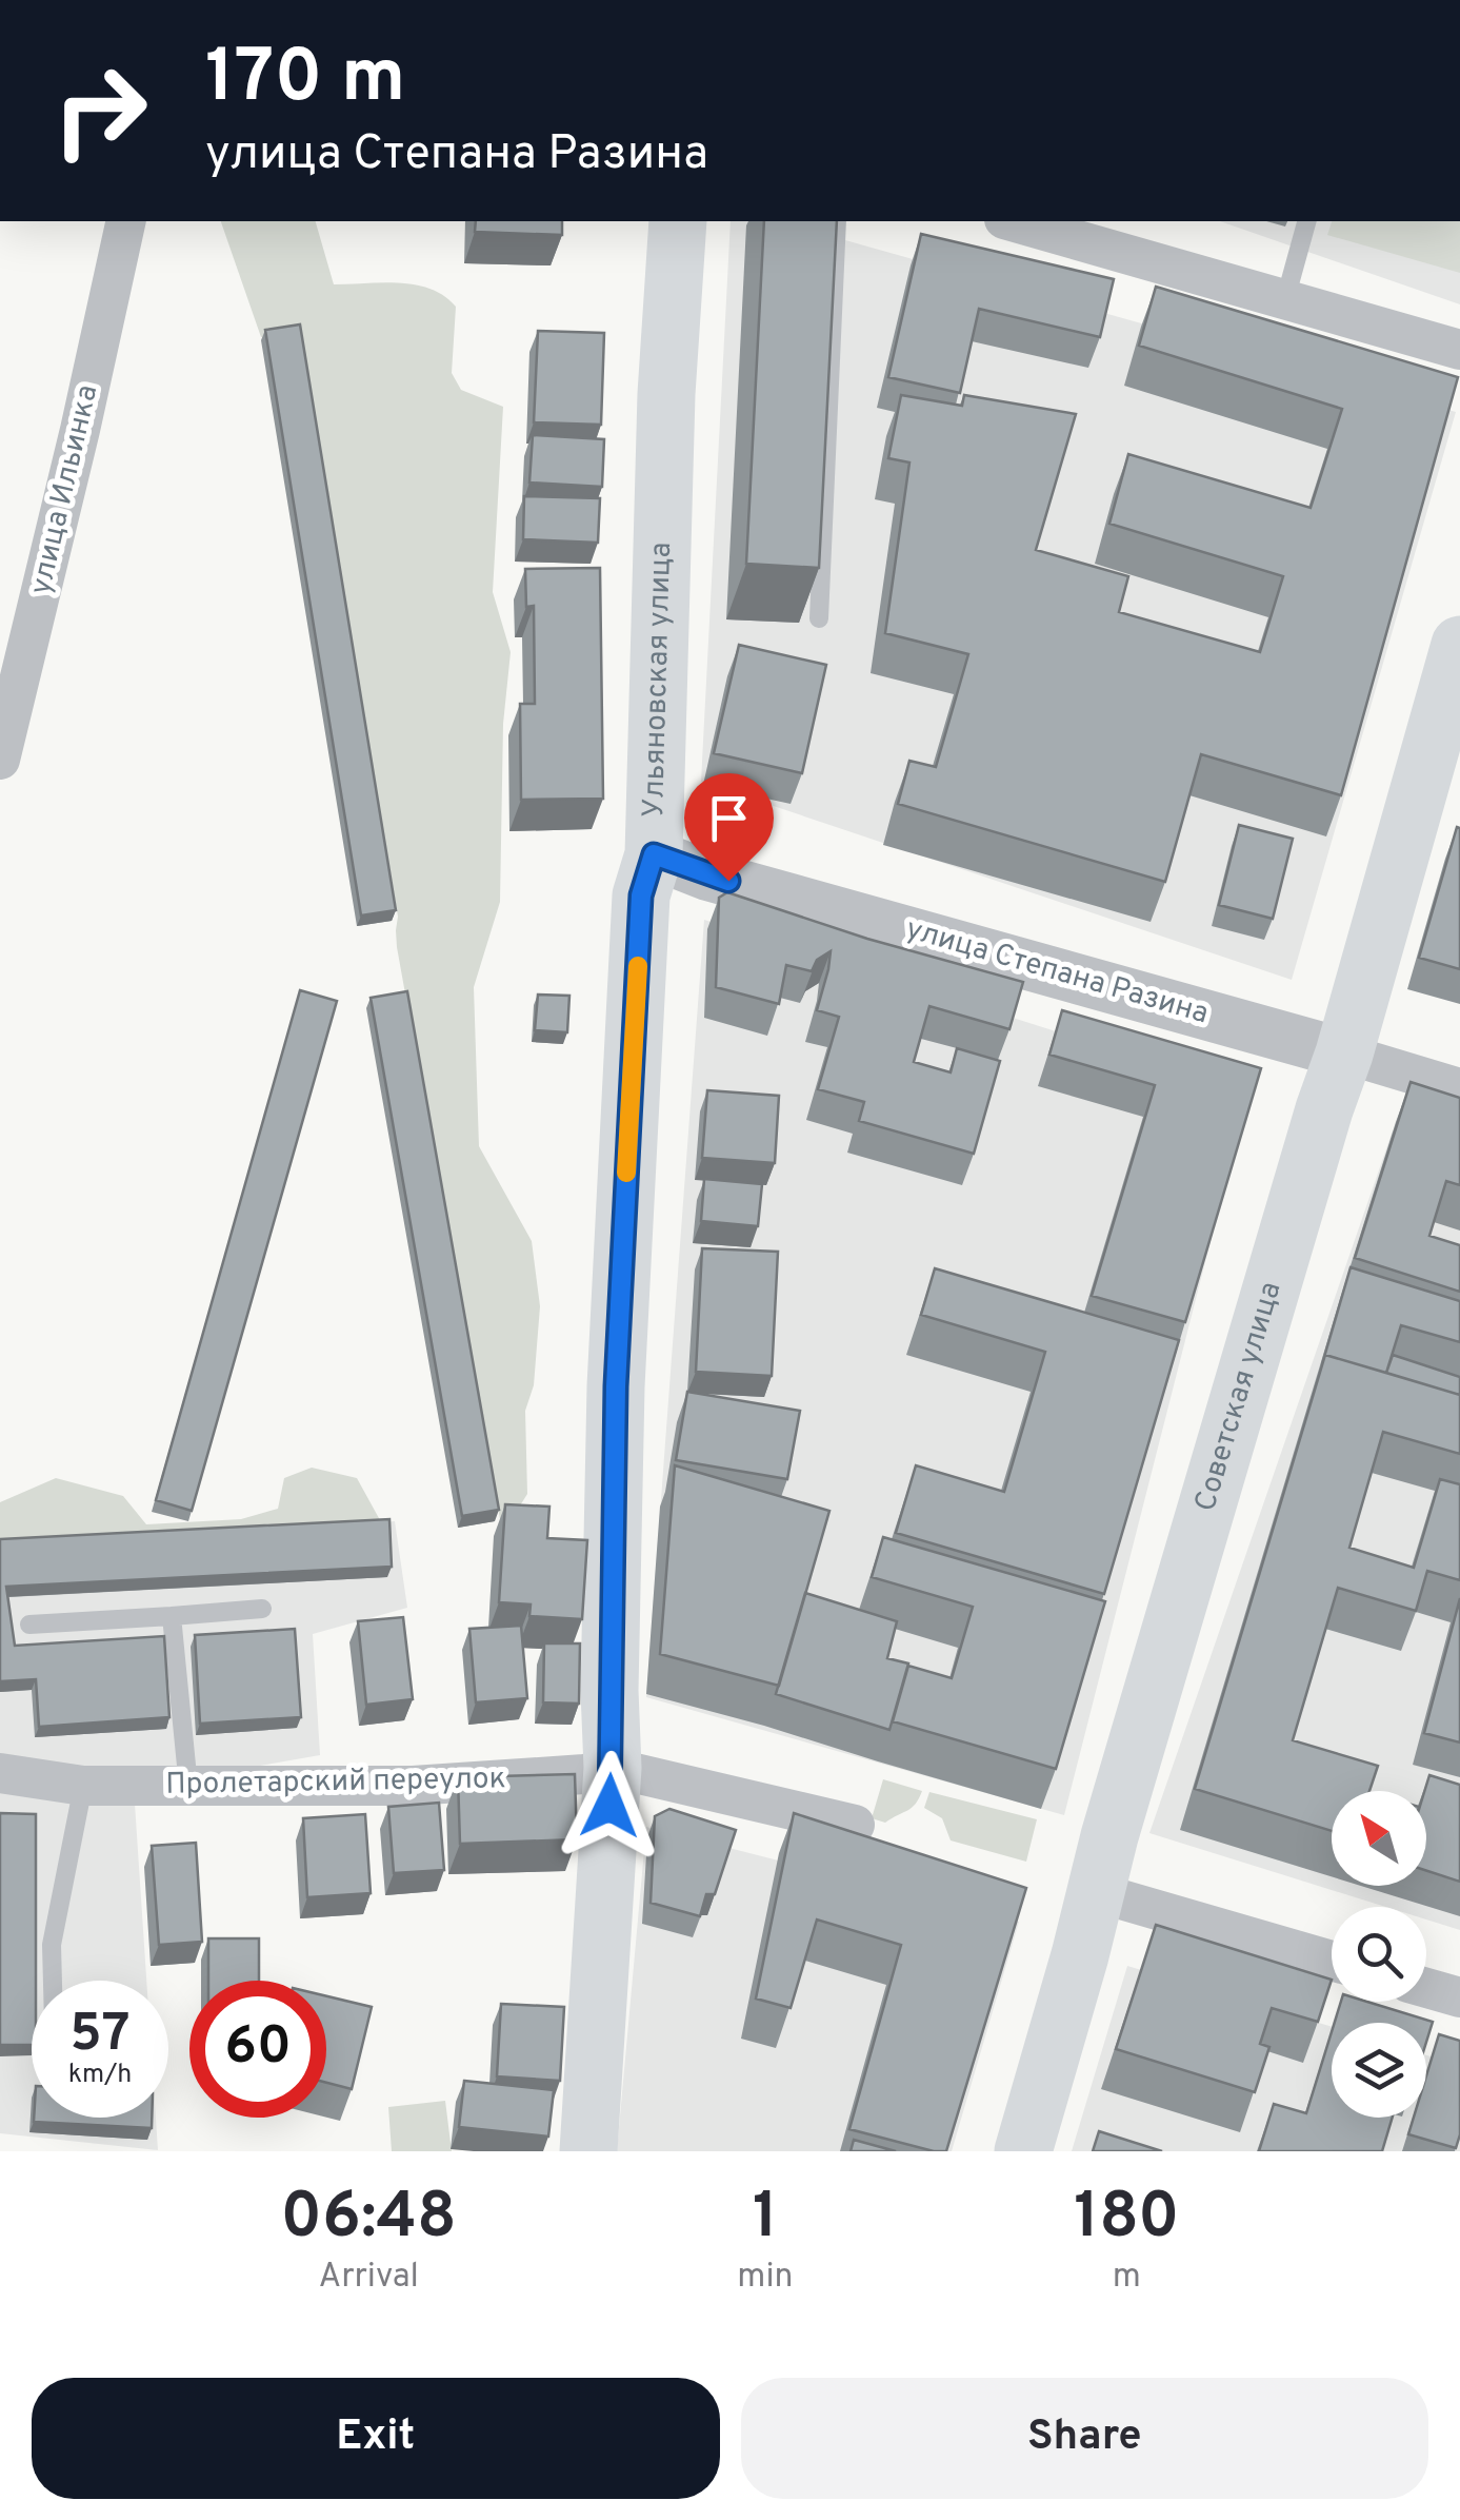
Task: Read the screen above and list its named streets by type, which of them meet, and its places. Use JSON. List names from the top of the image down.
{
  "streets": {
    "main road": ["Ульяновская улица", "Советская улица"],
    "street": ["улица Ильинка", "улица Степана Разина", "Пролетарский переулок"]
  },
  "crossings": [
    ["Ульяновская улица", "улица Степана Разина"],
    ["Ульяновская улица", "Пролетарский переулок"],
    ["улица Степана Разина", "Советская улица"]
  ],
  "north": "top left",
  "page": {
    "turn": ["170 m", "улица Степана Разина"],
    "speed": "57 km/h",
    "limit": "60",
    "eta": [
      "06:48",
      "Arrival",
      "1",
      "min",
      "180",
      "m"
    ],
    "buttons": ["Exit", "Share"]
  }
}
